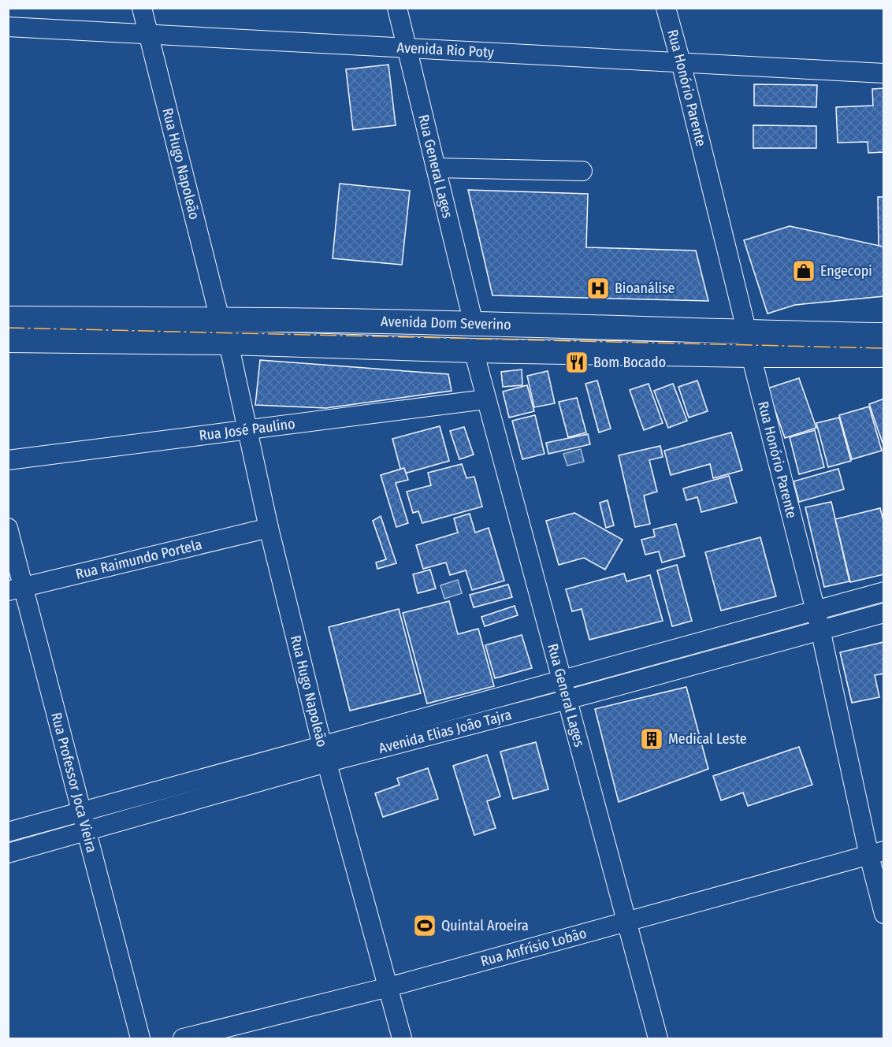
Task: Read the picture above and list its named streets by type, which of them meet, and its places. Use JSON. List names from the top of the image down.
{
  "streets": {
    "main road": ["Avenida Dom Severino"],
    "street": [
      "Avenida Rio Poty",
      "Rua Honório Parente",
      "Rua Hugo Napoleão",
      "Rua General Lages",
      "Rua José Paulino",
      "Rua Raimundo Portela",
      "Avenida Elias João Tajra",
      "Rua Professor Joca Vieira",
      "Rua Anfrísio Lobão"
    ]
  },
  "crossings": [
    ["Avenida Rio Poty", "Rua Honório Parente"],
    ["Avenida Rio Poty", "Rua Hugo Napoleão"],
    ["Avenida Rio Poty", "Rua General Lages"],
    ["Rua Honório Parente", "Avenida Dom Severino"],
    ["Rua Honório Parente", "Avenida Elias João Tajra"],
    ["Rua Honório Parente", "Rua Anfrísio Lobão"],
    ["Rua Hugo Napoleão", "Avenida Dom Severino"],
    ["Rua Hugo Napoleão", "Rua José Paulino"],
    ["Rua Hugo Napoleão", "Rua Raimundo Portela"],
    ["Rua Hugo Napoleão", "Avenida Elias João Tajra"],
    ["Rua Hugo Napoleão", "Rua Anfrísio Lobão"],
    ["Rua General Lages", "Avenida Dom Severino"],
    ["Rua General Lages", "Rua José Paulino"],
    ["Rua General Lages", "Avenida Elias João Tajra"],
    ["Rua General Lages", "Rua Anfrísio Lobão"],
    ["Rua Raimundo Portela", "Rua Professor Joca Vieira"],
    ["Avenida Elias João Tajra", "Rua Professor Joca Vieira"]
  ],
  "places": {
    "shop": ["Engecopi"],
    "hospital": ["Bioanálise"],
    "restaurant": ["Bom Bocado"],
    "building": ["Medical Leste"],
    "sports": ["Quintal Aroeira"]
  }
}
